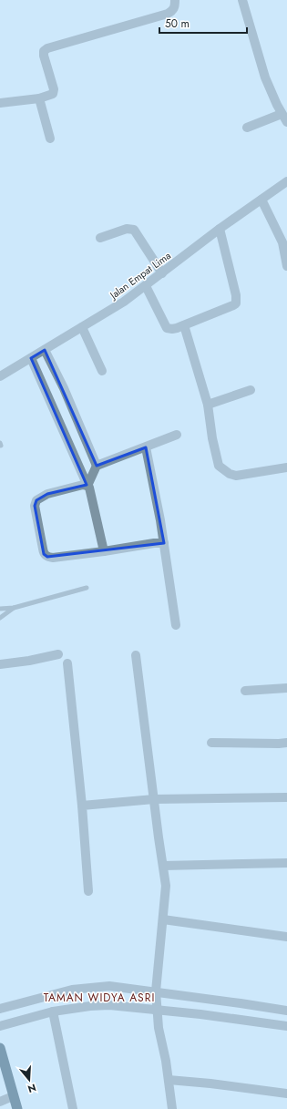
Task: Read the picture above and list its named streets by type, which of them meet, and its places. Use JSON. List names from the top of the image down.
{
  "streets": {
    "street": ["Jalan Empat Lima"]
  },
  "districts": ["TAMAN WIDYA ASRI"],
  "scale_bar": "50 m",
  "north": "bottom"
}
